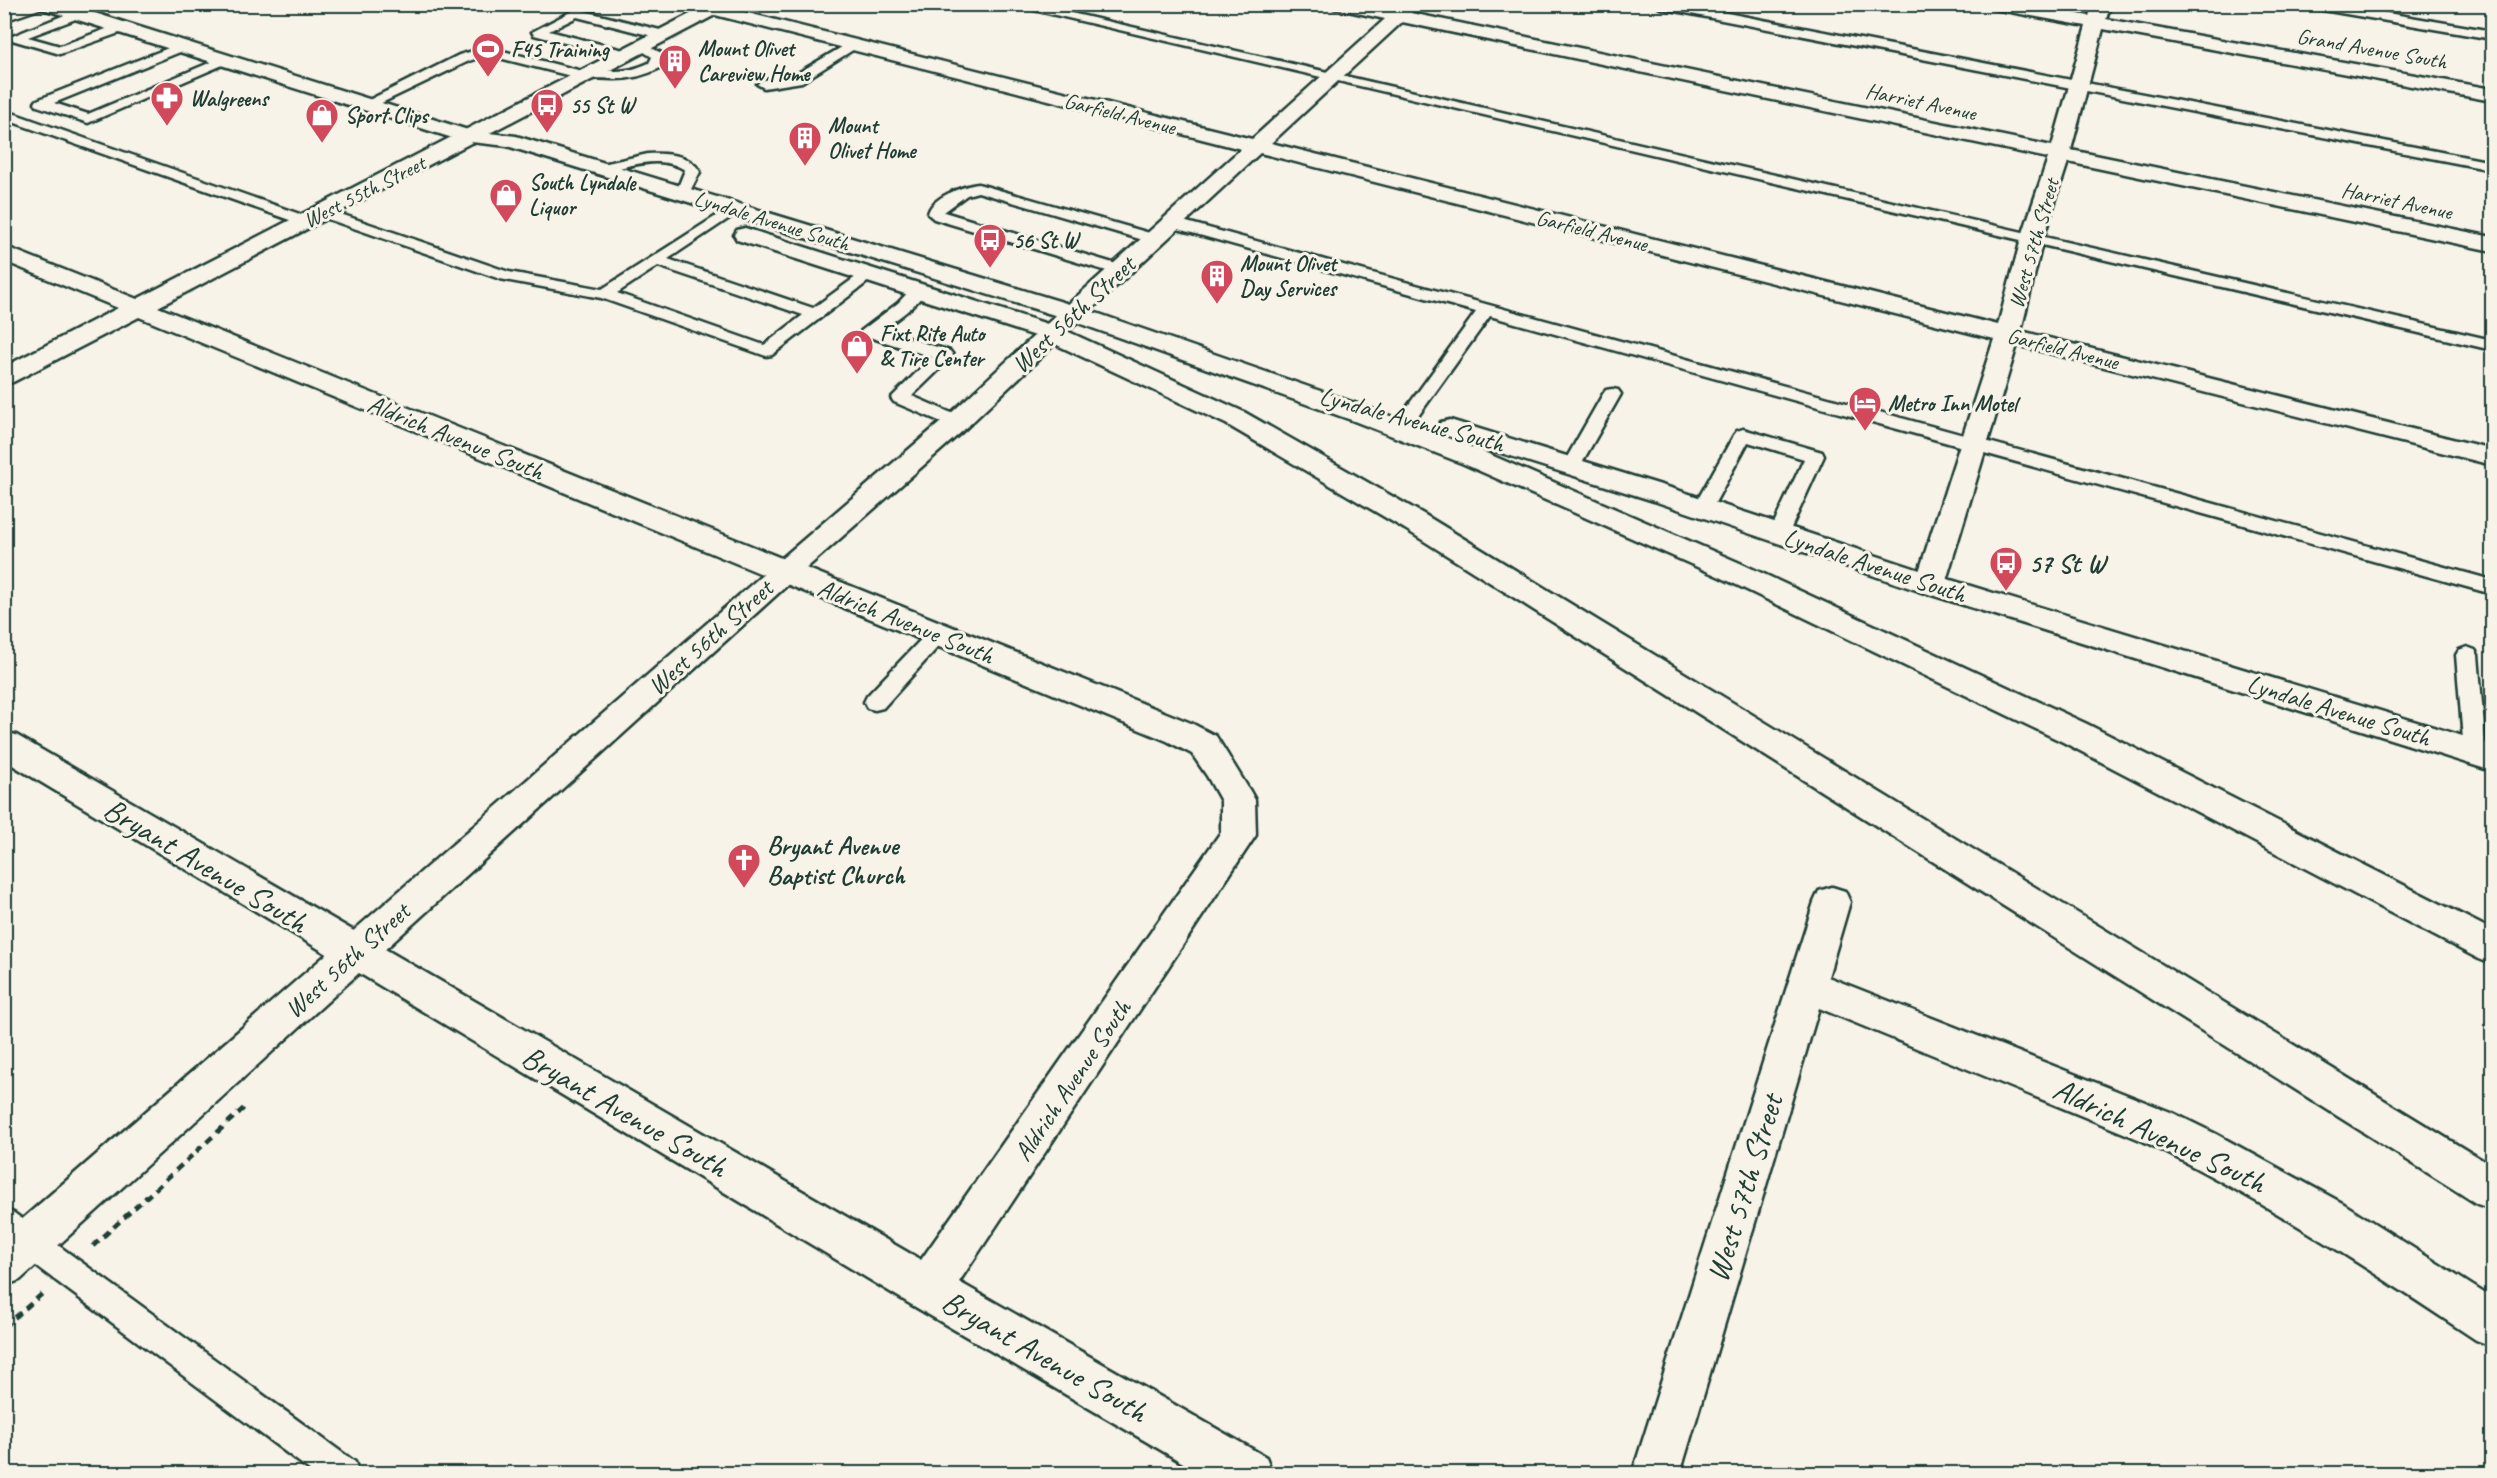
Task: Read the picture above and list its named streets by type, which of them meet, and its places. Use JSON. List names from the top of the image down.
{
  "streets": {
    "street": [
      "Grand Avenue South",
      "Harriet Avenue",
      "Garfield Avenue",
      "West 55th Street",
      "Lyndale Avenue South",
      "West 57th Street",
      "West 56th Street",
      "Aldrich Avenue South",
      "Bryant Avenue South"
    ]
  },
  "crossings": [
    ["Grand Avenue South", "West 57th Street"],
    ["Harriet Avenue", "West 57th Street"],
    ["Harriet Avenue", "West 56th Street"],
    ["Garfield Avenue", "West 55th Street"],
    ["Garfield Avenue", "West 57th Street"],
    ["Garfield Avenue", "West 56th Street"],
    ["West 55th Street", "Lyndale Avenue South"],
    ["West 55th Street", "Aldrich Avenue South"],
    ["Lyndale Avenue South", "West 57th Street"],
    ["Lyndale Avenue South", "West 56th Street"],
    ["West 57th Street", "Aldrich Avenue South"],
    ["West 56th Street", "Aldrich Avenue South"],
    ["West 56th Street", "Bryant Avenue South"],
    ["Aldrich Avenue South", "Bryant Avenue South"]
  ],
  "places": {
    "sports": ["F45 Training"],
    "building": ["Mount Olivet Careview Home", "Mount Olivet Home", "Mount Olivet Day Services"],
    "pharmacy": ["Walgreens"],
    "bus stop": ["55 St W", "56 St W", "57 St W"],
    "shop": ["Sport Clips", "South Lyndale Liquor", "Fixt Rite Auto & Tire Center"],
    "hotel": ["Metro Inn Motel"],
    "church": ["Bryant Avenue Baptist Church"]
  }
}
